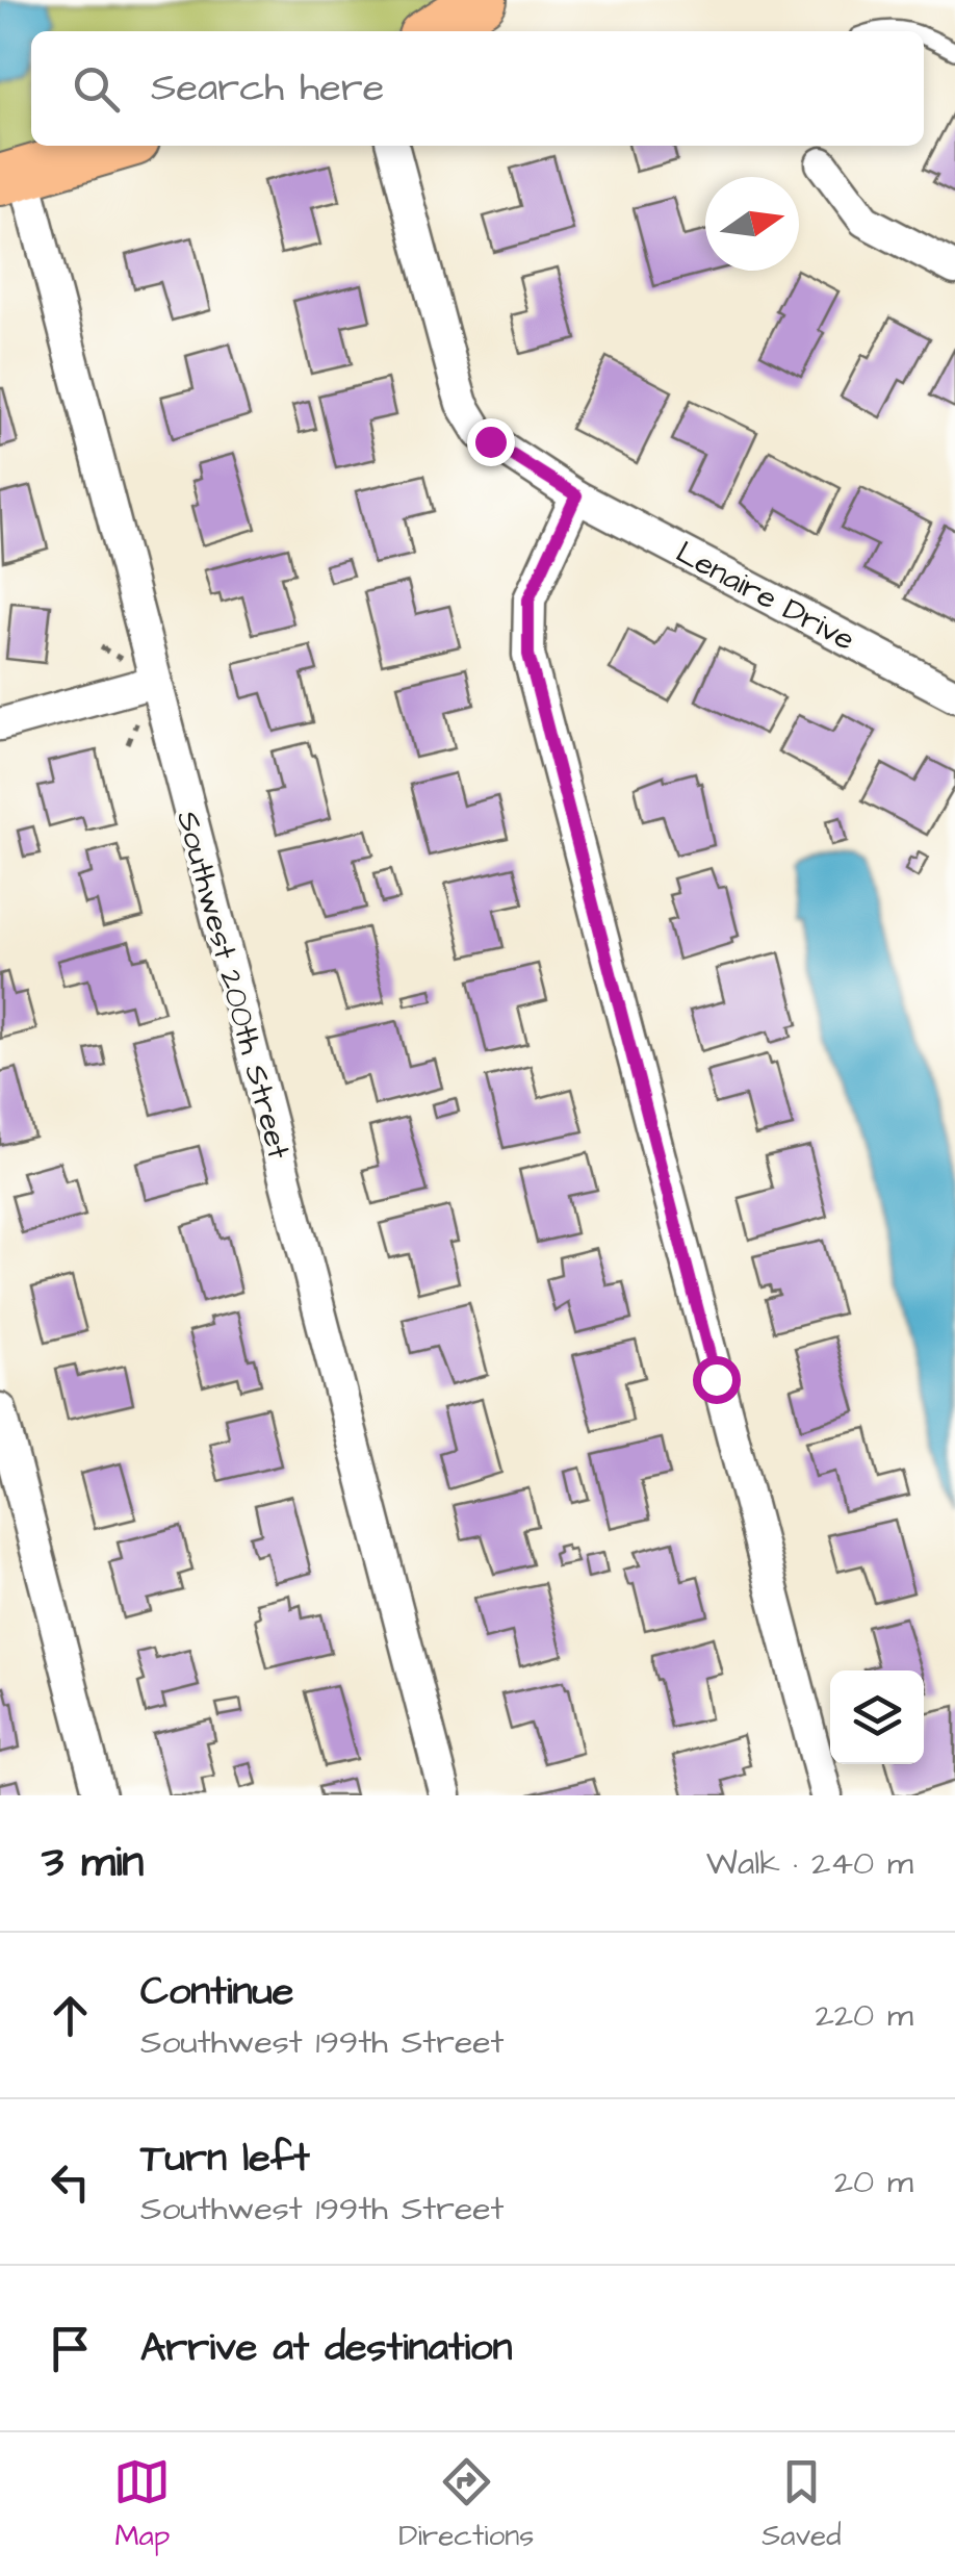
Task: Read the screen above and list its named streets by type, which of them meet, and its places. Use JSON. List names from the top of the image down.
{
  "streets": {
    "street": ["Lenaire Drive", "Southwest 200th Street"]
  },
  "north": "right",
  "page": {
    "search": "Search here",
    "heading": ["3 min", "Walk · 240 m"],
    "list": [
      ["Continue", "Southwest 199th Street", "220 m"],
      ["Turn left", "Southwest 199th Street", "20 m"],
      "Arrive at destination"
    ],
    "nav": ["Map", "Directions", "Saved"]
  }
}
